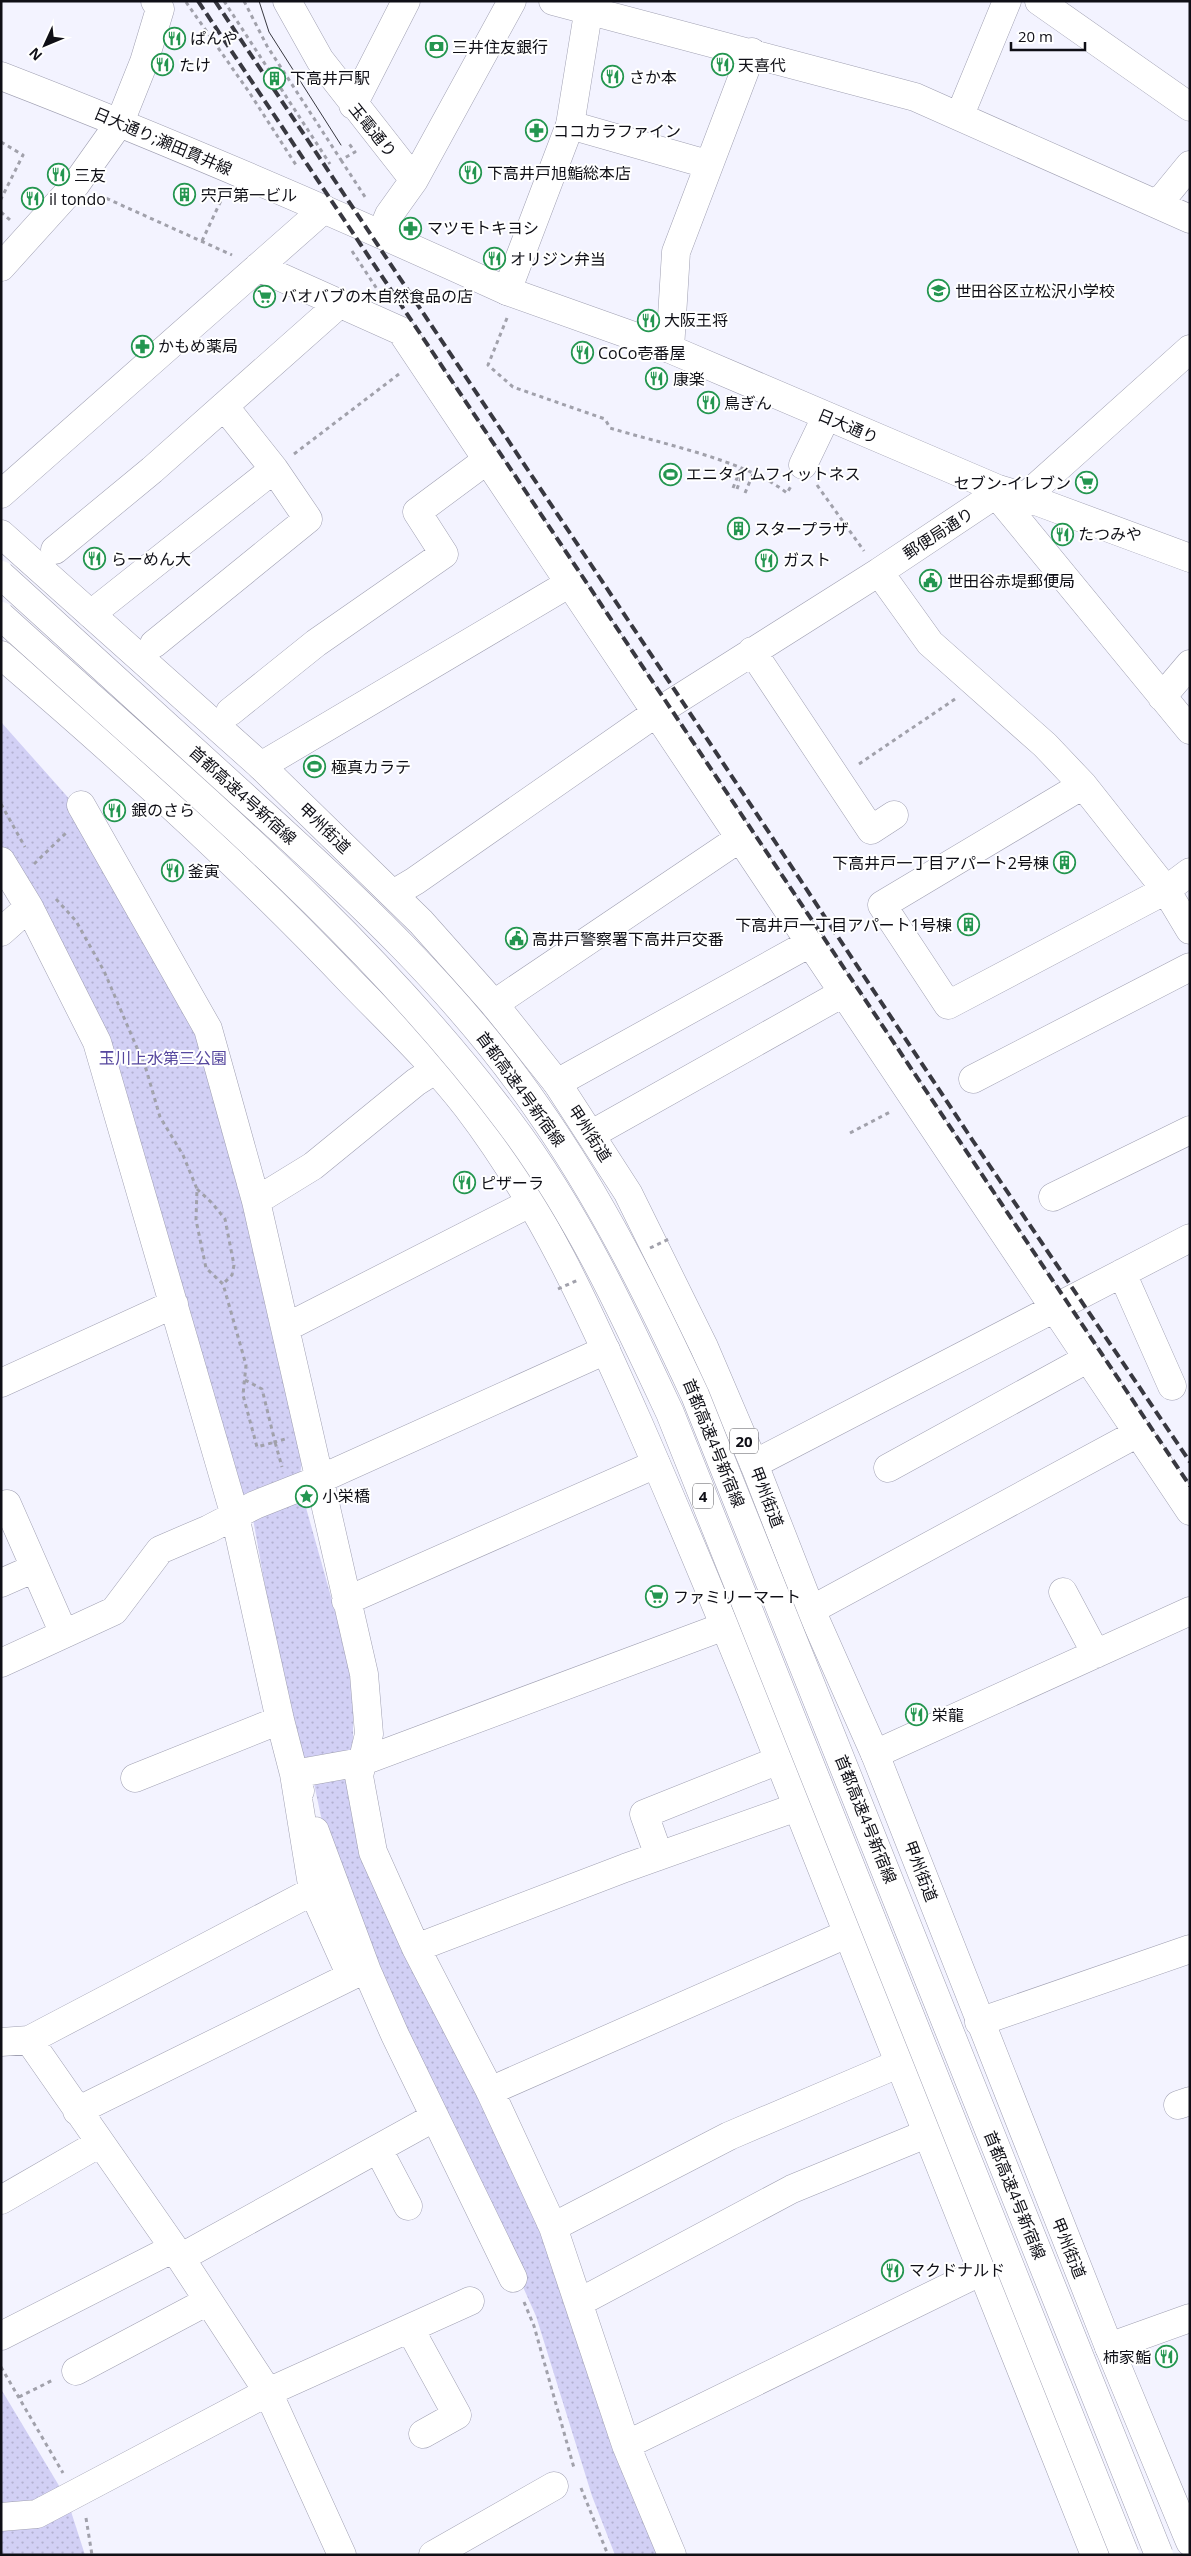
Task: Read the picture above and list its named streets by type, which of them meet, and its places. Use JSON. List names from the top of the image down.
{
  "streets": {
    "main road": [
      "玉電通り",
      "日大通り;瀬田貫井線",
      "日大通り",
      "郵便局通り",
      "首都高速4号新宿線",
      "甲州街道",
      "20",
      "4"
    ]
  },
  "crossings": [
    ["日大通り", "郵便局通り"],
    ["郵便局通り", "甲州街道"]
  ],
  "parks": ["玉川上水第三公園"],
  "places": {
    "restaurant": [
      "ぱんや",
      "たけ",
      "天喜代",
      "さか本",
      "下高井戸旭鮨総本店",
      "三友",
      "il tondo",
      "オリジン弁当",
      "大阪王将",
      "CoCo壱番屋",
      "康楽",
      "鳥ぎん",
      "たつみや",
      "らーめん大",
      "ガスト",
      "銀のさら",
      "釜寅",
      "ピザーラ",
      "栄龍",
      "マクドナルド",
      "柿家鮨"
    ],
    "bank": ["三井住友銀行"],
    "building": [
      "下高井戸駅",
      "宍戸第一ビル",
      "スタープラザ",
      "下高井戸一丁目アパート2号棟",
      "下高井戸一丁目アパート1号棟"
    ],
    "pharmacy": ["ココカラファイン", "マツモトキヨシ", "かもめ薬局"],
    "school or university": ["世田谷区立松沢小学校"],
    "supermarket": ["バオバブの木自然食品の店", "セブン-イレブン", "ファミリーマート"],
    "sports": ["エニタイムフィットネス", "極真カラテ"],
    "public building": ["世田谷赤堤郵便局", "高井戸警察署下高井戸交番"],
    "place": ["小栄橋"]
  },
  "scale_bar": "20 m",
  "north": "bottom left"
}
